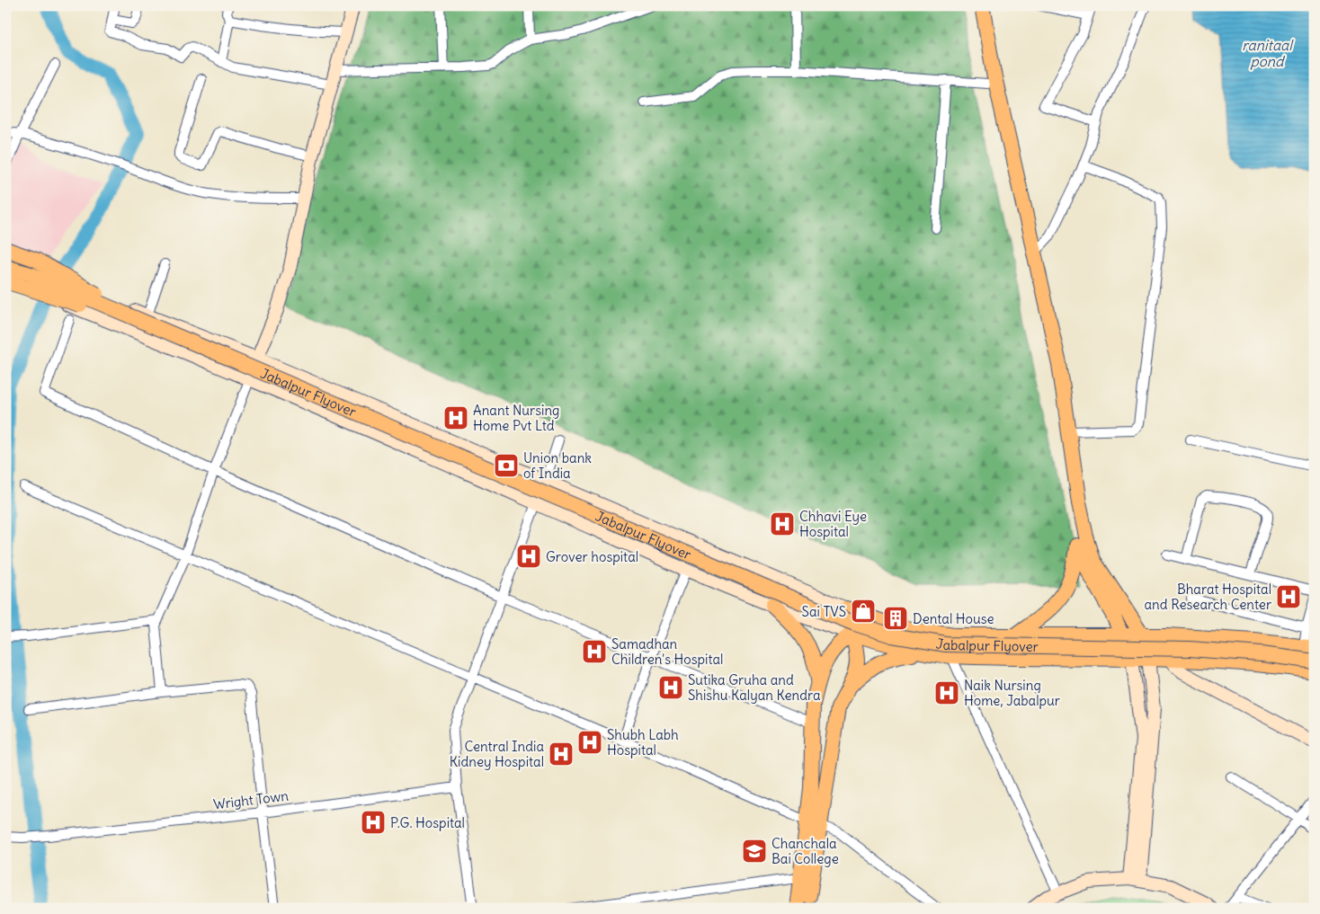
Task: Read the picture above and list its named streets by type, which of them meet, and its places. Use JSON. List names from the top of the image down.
{
  "streets": {
    "main road": ["Jabalpur Flyover"],
    "street": ["Wright Town"]
  },
  "water": ["ranitaal pond"],
  "places": {
    "hospital": [
      "Anant Nursing Home Pvt Ltd",
      "Chhavi Eye Hospital",
      "Grover hospital",
      "Bharat Hospital and Research Center",
      "Samadhan Children's Hospital",
      "Sutika Gruha and Shishu Kalyan Kendra",
      "Naik Nursing Home, Jabalpur",
      "Shubh Labh Hospital",
      "Central India Kidney Hospital",
      "P.G. Hospital"
    ],
    "bank": ["Union bank of India"],
    "shop": ["Sai TVS"],
    "building": ["Dental House"],
    "school or university": ["Chanchala Bai College"]
  }
}
